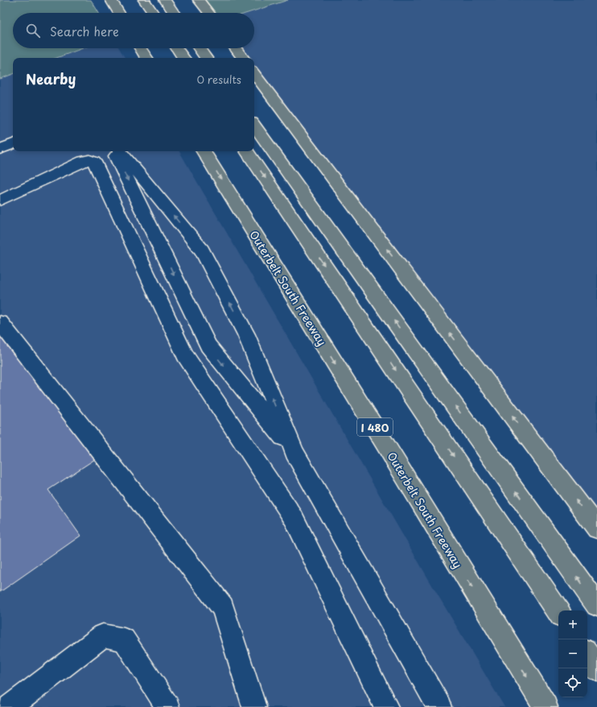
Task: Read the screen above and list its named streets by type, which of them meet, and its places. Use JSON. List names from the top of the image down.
{
  "streets": {
    "highway": ["Outerbelt South Freeway", "I 480"]
  },
  "page": {
    "search": "Search here",
    "heading": ["Nearby", "0 results"],
    "map_buttons": ["+", "−"]
  }
}
